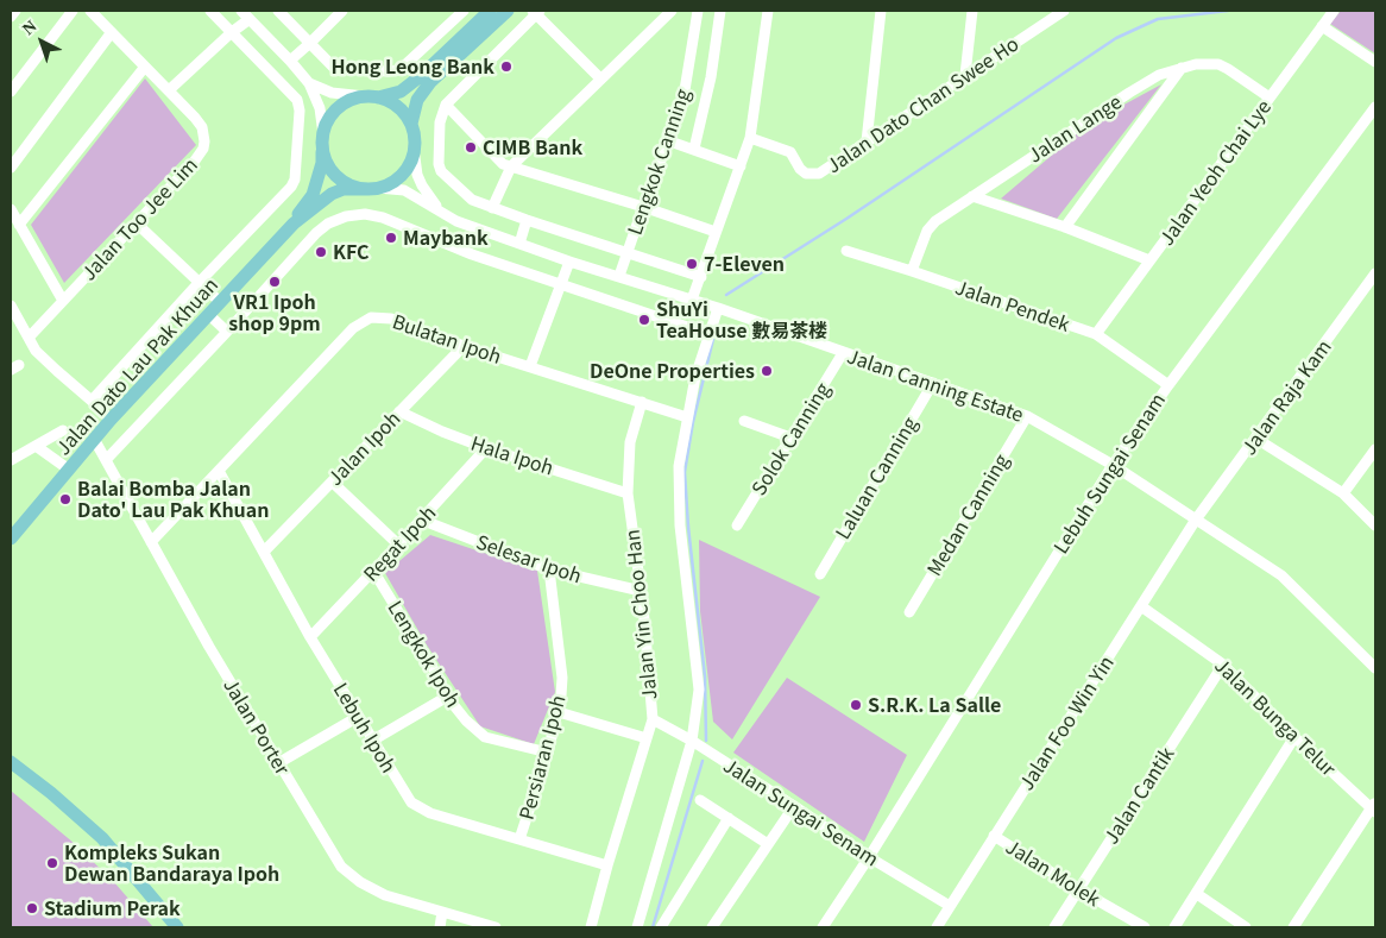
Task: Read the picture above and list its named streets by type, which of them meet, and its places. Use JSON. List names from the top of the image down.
{
  "streets": {
    "main road": ["Jalan Dato Lau Pak Khuan"],
    "street": [
      "Jalan Dato Chan Swee Ho",
      "Jalan Lange",
      "Lengkok Canning",
      "Jalan Yeoh Chai Lye",
      "Jalan Too Jee Lim",
      "Jalan Pendek",
      "Bulatan Ipoh",
      "Jalan Canning Estate",
      "Jalan Raja Kam",
      "Solok Canning",
      "Jalan Ipoh",
      "Hala Ipoh",
      "Lebuh Sungai Senam",
      "Laluan Canning",
      "Medan Canning",
      "Regat Ipoh",
      "Selesar Ipoh",
      "Jalan Yin Choo Han",
      "Lengkok Ipoh",
      "Jalan Bunga Telur",
      "Jalan Foo Win Yin",
      "Jalan Porter",
      "Lebuh Ipoh",
      "Persiaran Ipoh",
      "Jalan Cantik",
      "Jalan Sungai Senam",
      "Jalan Molek"
    ]
  },
  "crossings": [
    ["Jalan Lange", "Jalan Yeoh Chai Lye"],
    ["Jalan Lange", "Jalan Pendek"],
    ["Lengkok Canning", "Jalan Canning Estate"],
    ["Jalan Yeoh Chai Lye", "Jalan Pendek"],
    ["Jalan Pendek", "Lebuh Sungai Senam"],
    ["Bulatan Ipoh", "Jalan Ipoh"],
    ["Bulatan Ipoh", "Jalan Yin Choo Han"],
    ["Bulatan Ipoh", "Jalan Porter"],
    ["Bulatan Ipoh", "Lebuh Ipoh"],
    ["Jalan Dato Lau Pak Khuan", "Jalan Canning Estate"],
    ["Jalan Dato Lau Pak Khuan", "Jalan Porter"],
    ["Jalan Canning Estate", "Jalan Raja Kam"],
    ["Jalan Canning Estate", "Solok Canning"],
    ["Jalan Canning Estate", "Lebuh Sungai Senam"],
    ["Jalan Canning Estate", "Laluan Canning"],
    ["Jalan Canning Estate", "Medan Canning"],
    ["Jalan Canning Estate", "Jalan Foo Win Yin"],
    ["Jalan Raja Kam", "Jalan Foo Win Yin"],
    ["Jalan Ipoh", "Hala Ipoh"],
    ["Jalan Ipoh", "Lebuh Ipoh"],
    ["Hala Ipoh", "Regat Ipoh"],
    ["Hala Ipoh", "Jalan Yin Choo Han"],
    ["Lebuh Sungai Senam", "Jalan Sungai Senam"],
    ["Regat Ipoh", "Selesar Ipoh"],
    ["Regat Ipoh", "Lengkok Ipoh"],
    ["Regat Ipoh", "Lebuh Ipoh"],
    ["Selesar Ipoh", "Jalan Yin Choo Han"],
    ["Selesar Ipoh", "Persiaran Ipoh"],
    ["Jalan Yin Choo Han", "Lebuh Ipoh"],
    ["Jalan Yin Choo Han", "Jalan Sungai Senam"],
    ["Lengkok Ipoh", "Persiaran Ipoh"],
    ["Jalan Bunga Telur", "Jalan Foo Win Yin"],
    ["Jalan Bunga Telur", "Jalan Cantik"],
    ["Jalan Foo Win Yin", "Jalan Sungai Senam"],
    ["Jalan Foo Win Yin", "Jalan Molek"],
    ["Lebuh Ipoh", "Persiaran Ipoh"],
    ["Jalan Cantik", "Jalan Molek"]
  ],
  "places": [
    "Hong Leong Bank",
    "CIMB Bank",
    "Maybank",
    "KFC",
    "7-Eleven",
    "VR1 Ipoh shop 9pm",
    "ShuYi TeaHouse 數易茶楼",
    "DeOne Properties",
    "Balai Bomba Jalan Dato' Lau Pak Khuan",
    "S.R.K. La Salle",
    "Kompleks Sukan Dewan Bandaraya Ipoh",
    "Stadium Perak"
  ],
  "north": "top left"
}
